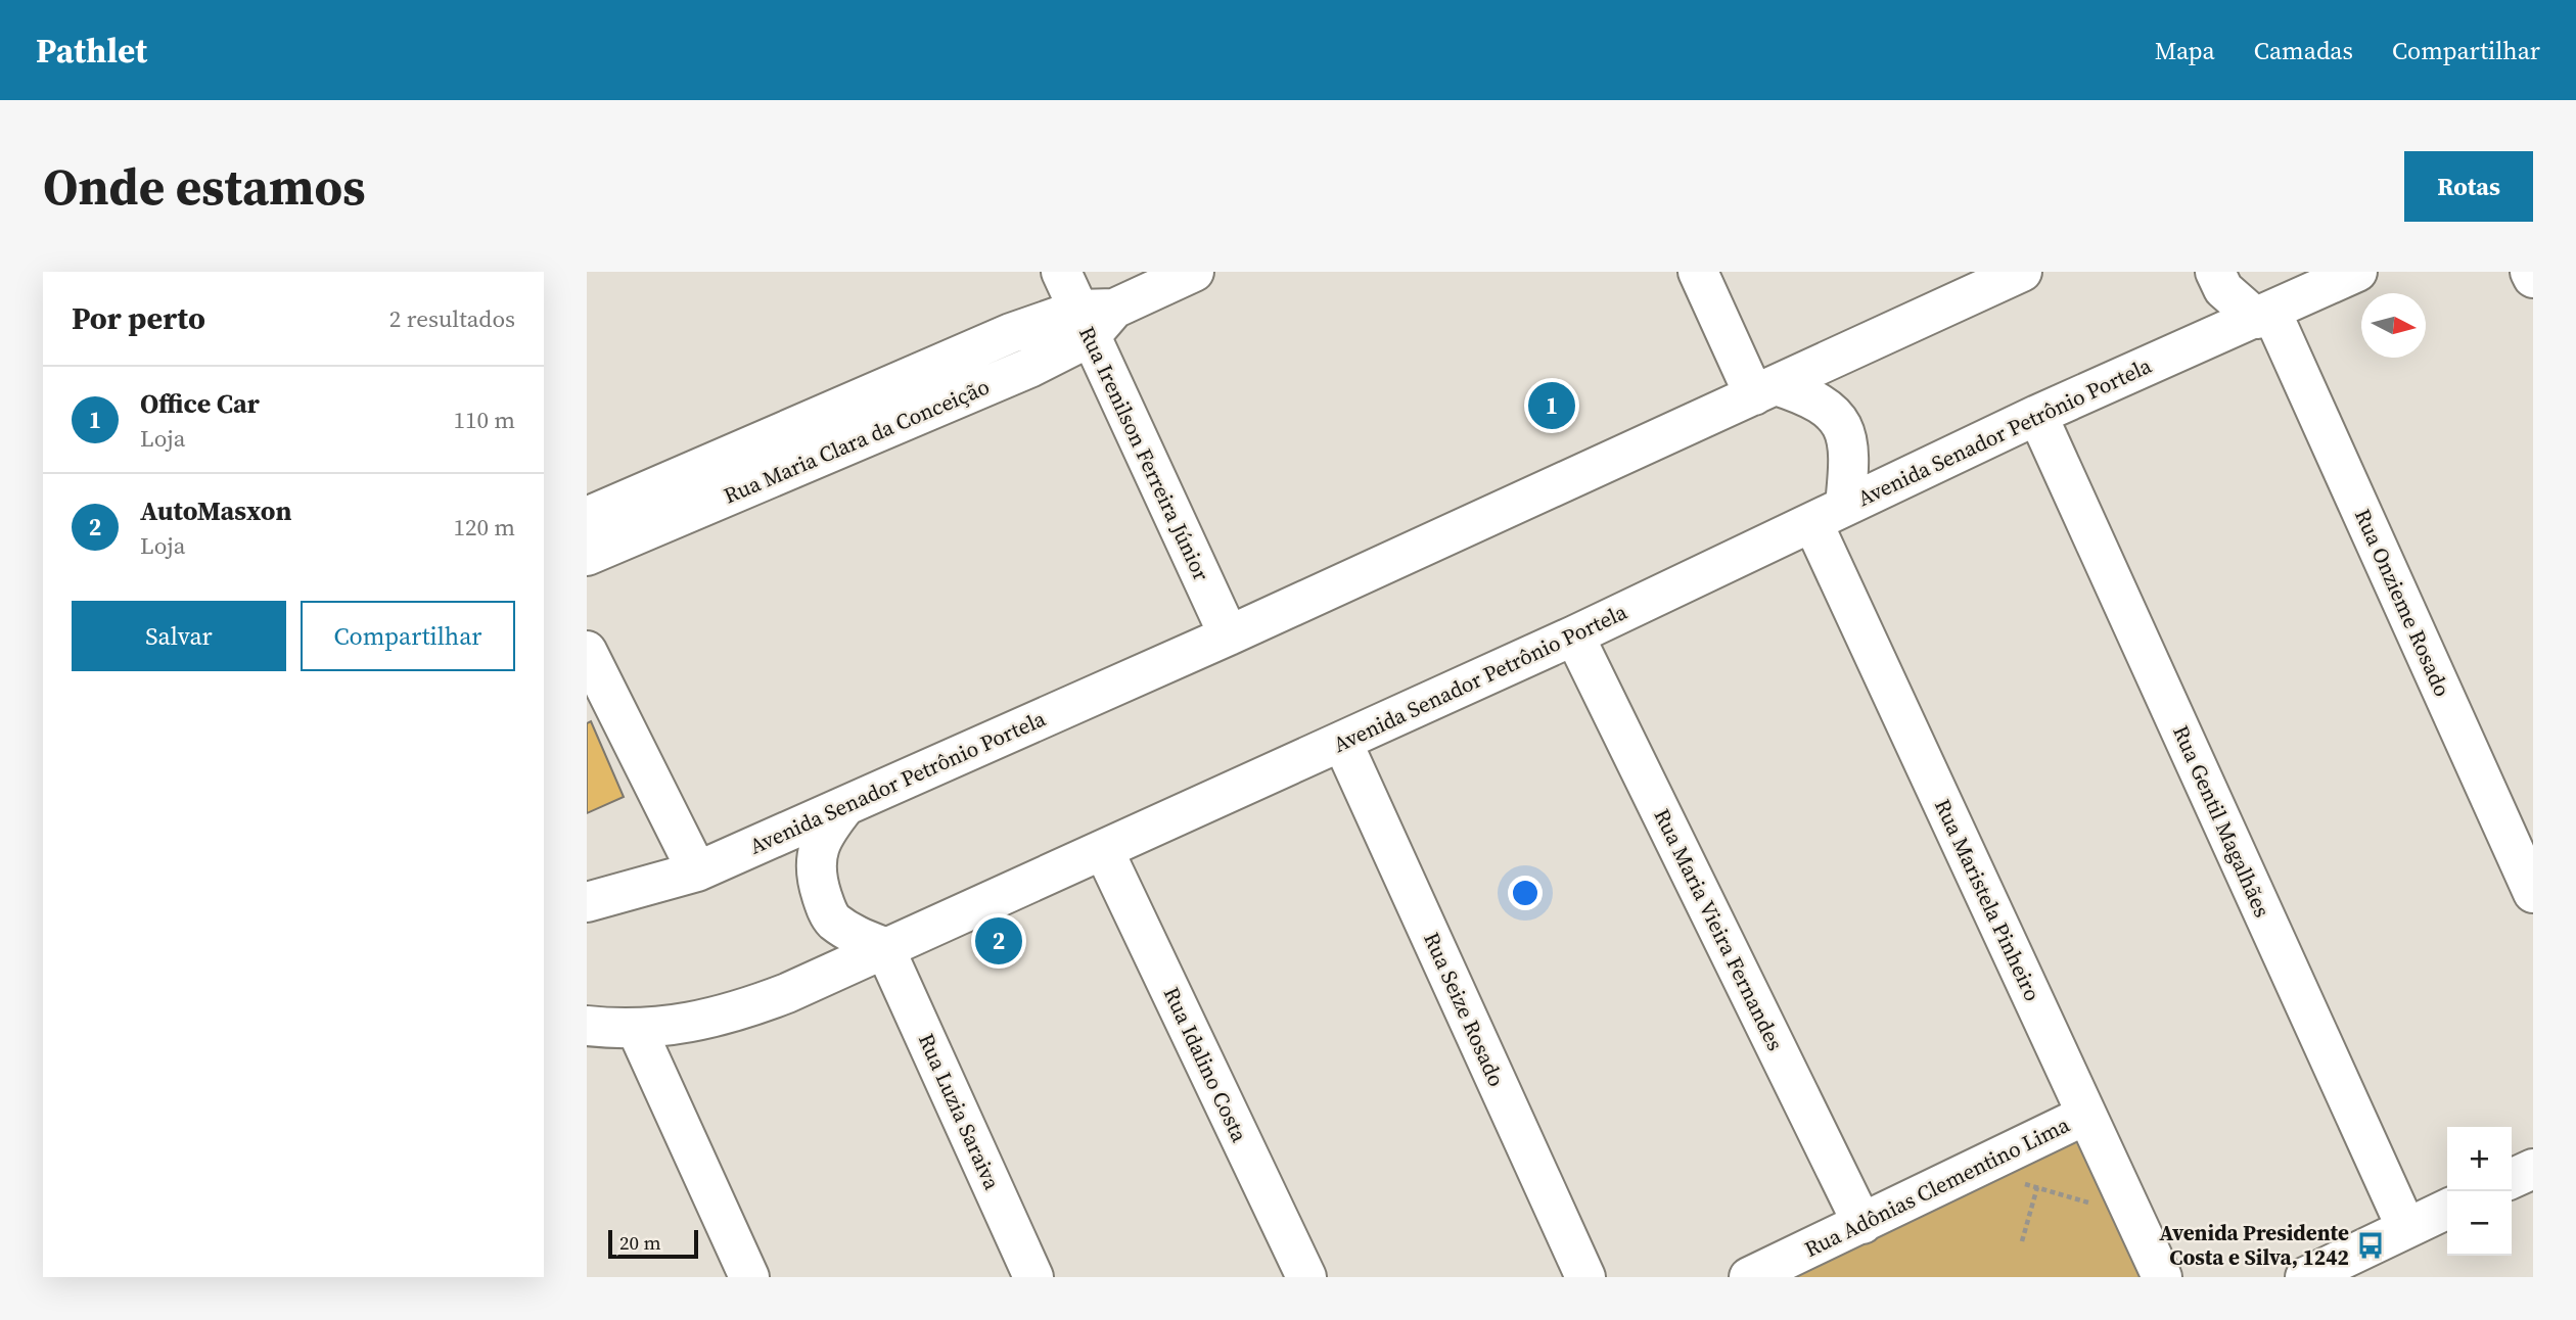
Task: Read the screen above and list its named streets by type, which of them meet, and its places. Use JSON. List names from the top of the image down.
{
  "streets": {
    "street": [
      "Avenida Senador Petrônio Portela",
      "Rua Maria Clara da Conceição",
      "Rua Irenilson Ferreira Júnior",
      "Rua Onzieme Rosado",
      "Rua Gentil Magalhães",
      "Rua Maristela Pinheiro",
      "Rua Maria Vieira Fernandes",
      "Rua Seize Rosado",
      "Rua Idalino Costa",
      "Rua Luzia Saraiva",
      "Rua Adônias Clementino Lima"
    ]
  },
  "crossings": [
    ["Avenida Senador Petrônio Portela", "Rua Irenilson Ferreira Júnior"],
    ["Avenida Senador Petrônio Portela", "Rua Onzieme Rosado"],
    ["Avenida Senador Petrônio Portela", "Rua Gentil Magalhães"],
    ["Avenida Senador Petrônio Portela", "Rua Maristela Pinheiro"],
    ["Avenida Senador Petrônio Portela", "Rua Maria Vieira Fernandes"],
    ["Avenida Senador Petrônio Portela", "Rua Seize Rosado"],
    ["Avenida Senador Petrônio Portela", "Rua Idalino Costa"],
    ["Avenida Senador Petrônio Portela", "Rua Luzia Saraiva"],
    ["Rua Maria Clara da Conceição", "Rua Irenilson Ferreira Júnior"],
    ["Rua Maristela Pinheiro", "Rua Adônias Clementino Lima"],
    ["Rua Maria Vieira Fernandes", "Rua Adônias Clementino Lima"]
  ],
  "places": {
    "bus stop": ["Avenida Presidente Costa e Silva, 1242"]
  },
  "scale_bar": "20 m",
  "north": "right",
  "page": {
    "header": "Pathlet",
    "nav": ["Mapa", "Camadas", "Compartilhar"],
    "buttons": [
      "Rotas",
      ["Salvar", "Compartilhar"]
    ],
    "title": "Onde estamos",
    "heading": ["Por perto", "2 resultados"],
    "list": [
      {
        "mark": "1",
        "name": "Office Car",
        "note": "Loja",
        "value": "110 m"
      },
      {
        "mark": "2",
        "name": "AutoMasxon",
        "note": "Loja",
        "value": "120 m"
      }
    ],
    "pins": ["1", "2"],
    "map_buttons": ["+", "−"],
    "scale": "20 m"
  }
}
